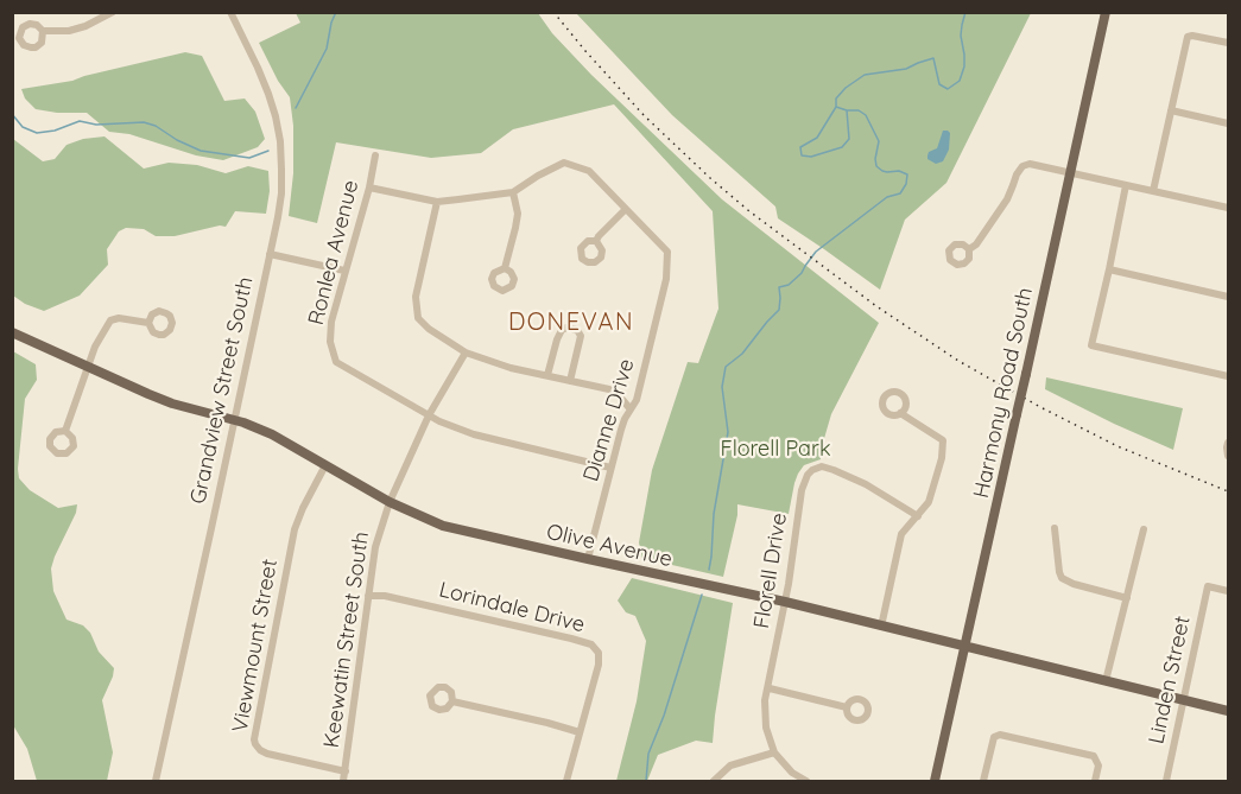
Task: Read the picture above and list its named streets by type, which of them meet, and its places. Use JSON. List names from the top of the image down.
{
  "streets": {
    "main road": ["Harmony Road South", "Olive Avenue"],
    "street": [
      "Ronlea Avenue",
      "Grandview Street South",
      "Dianne Drive",
      "Florell Drive",
      "Lorindale Drive",
      "Keewatin Street South",
      "Viewmount Street",
      "Linden Street"
    ]
  },
  "crossings": [
    ["Ronlea Avenue", "Dianne Drive"],
    ["Ronlea Avenue", "Keewatin Street South"],
    ["Grandview Street South", "Olive Avenue"],
    ["Harmony Road South", "Olive Avenue"],
    ["Dianne Drive", "Olive Avenue"],
    ["Olive Avenue", "Florell Drive"],
    ["Olive Avenue", "Keewatin Street South"],
    ["Olive Avenue", "Viewmount Street"],
    ["Olive Avenue", "Linden Street"],
    ["Lorindale Drive", "Keewatin Street South"],
    ["Keewatin Street South", "Viewmount Street"]
  ],
  "districts": ["DONEVAN"],
  "parks": ["Florell Park"]
}
